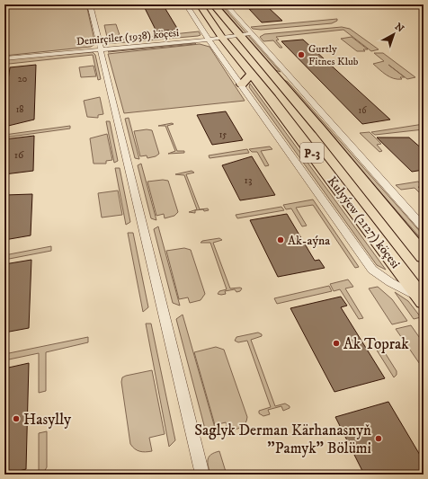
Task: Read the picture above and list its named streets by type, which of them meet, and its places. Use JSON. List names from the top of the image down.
{
  "streets": {
    "highway": ["P-3", "Kulyýew (2127) köçesi"],
    "street": ["Demirçiler (1938) köçesi"]
  },
  "crossings": [
    ["Demirçiler (1938) köçesi", "Kulyýew (2127) köçesi"]
  ],
  "places": [
    "Gurtly Fitnes Klub",
    "Ak-aýna",
    "Ak Toprak",
    "Hasylly",
    "Saglyk Derman Kärhanasnyň \"Pamyk\" Bölümi"
  ],
  "house_numbers": [
    "20",
    "18",
    "16",
    "15",
    "16",
    "13"
  ],
  "north": "top right"
}
